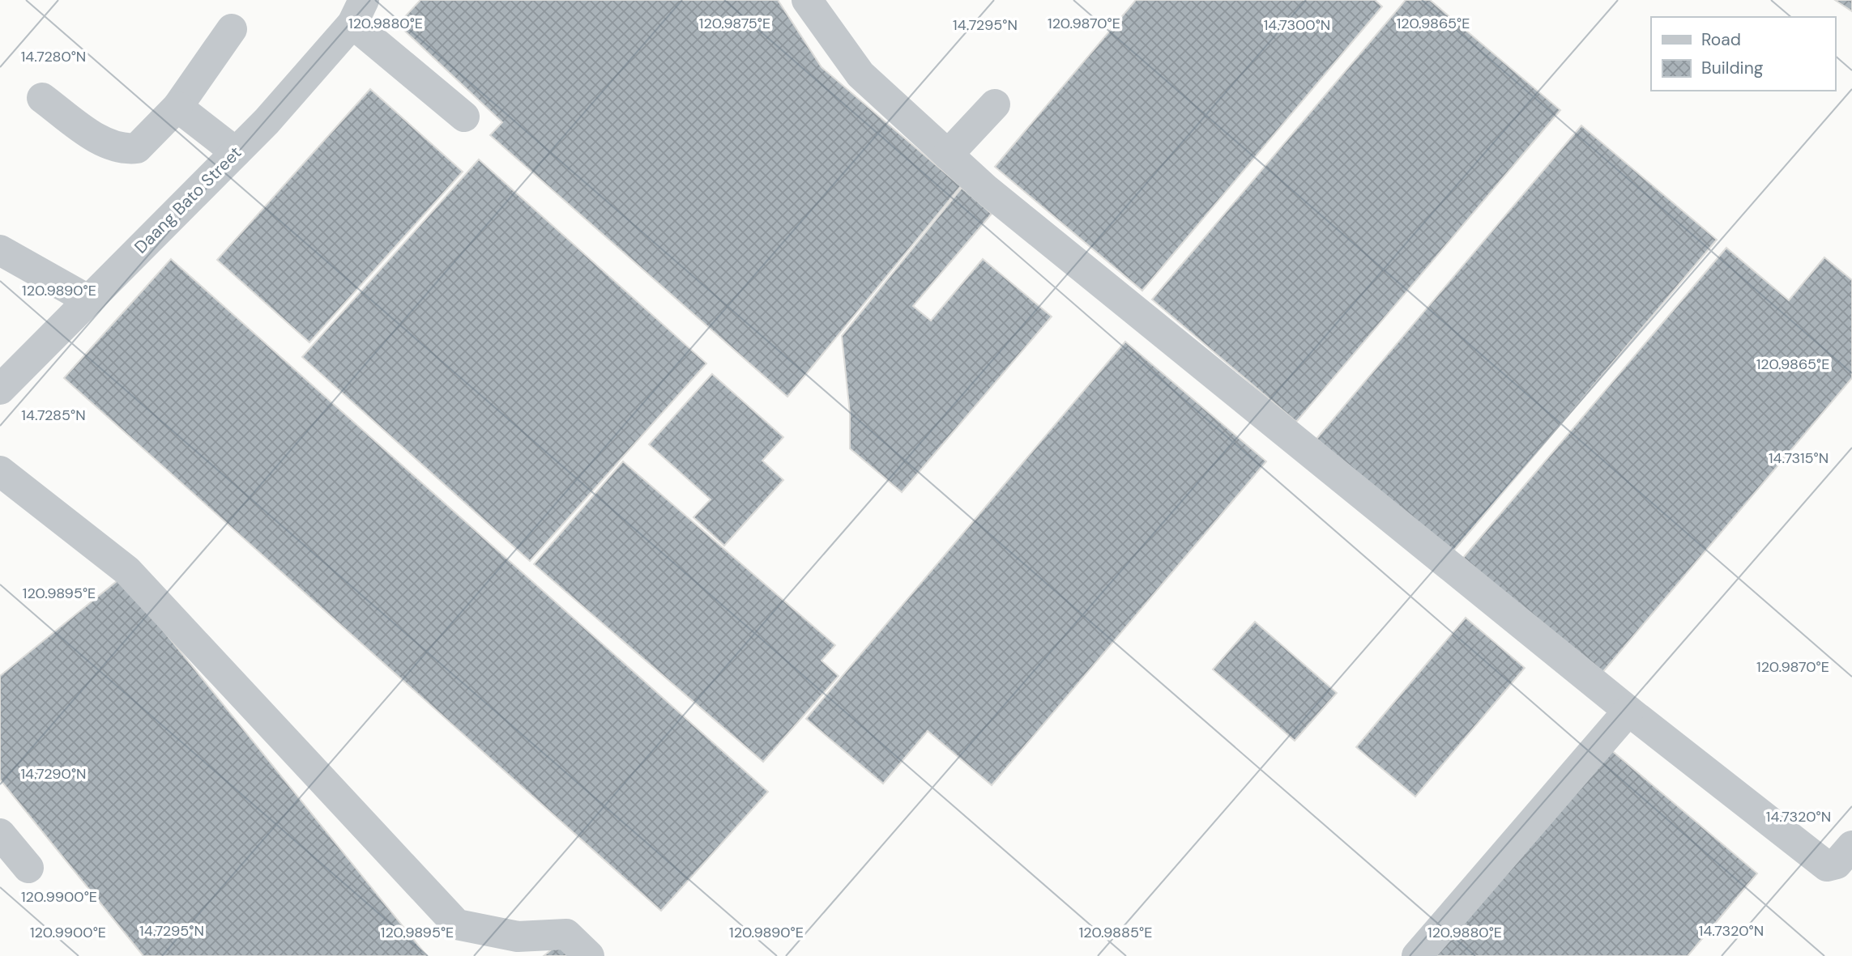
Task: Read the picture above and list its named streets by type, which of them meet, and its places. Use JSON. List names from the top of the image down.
{
  "streets": {
    "street": ["Daang Bato Street"]
  },
  "legend": ["Road", "Building"],
  "coordinates": [
    "120.9880°E",
    "120.9875°E",
    "120.9870°E",
    "120.9865°E",
    "14.7295°N",
    "14.7300°N",
    "14.7280°N",
    "120.9890°E",
    "14.7285°N",
    "14.7315°N",
    "120.9895°E",
    "14.7290°N",
    "14.7320°N",
    "120.9900°E",
    "120.9885°E"
  ]
}
